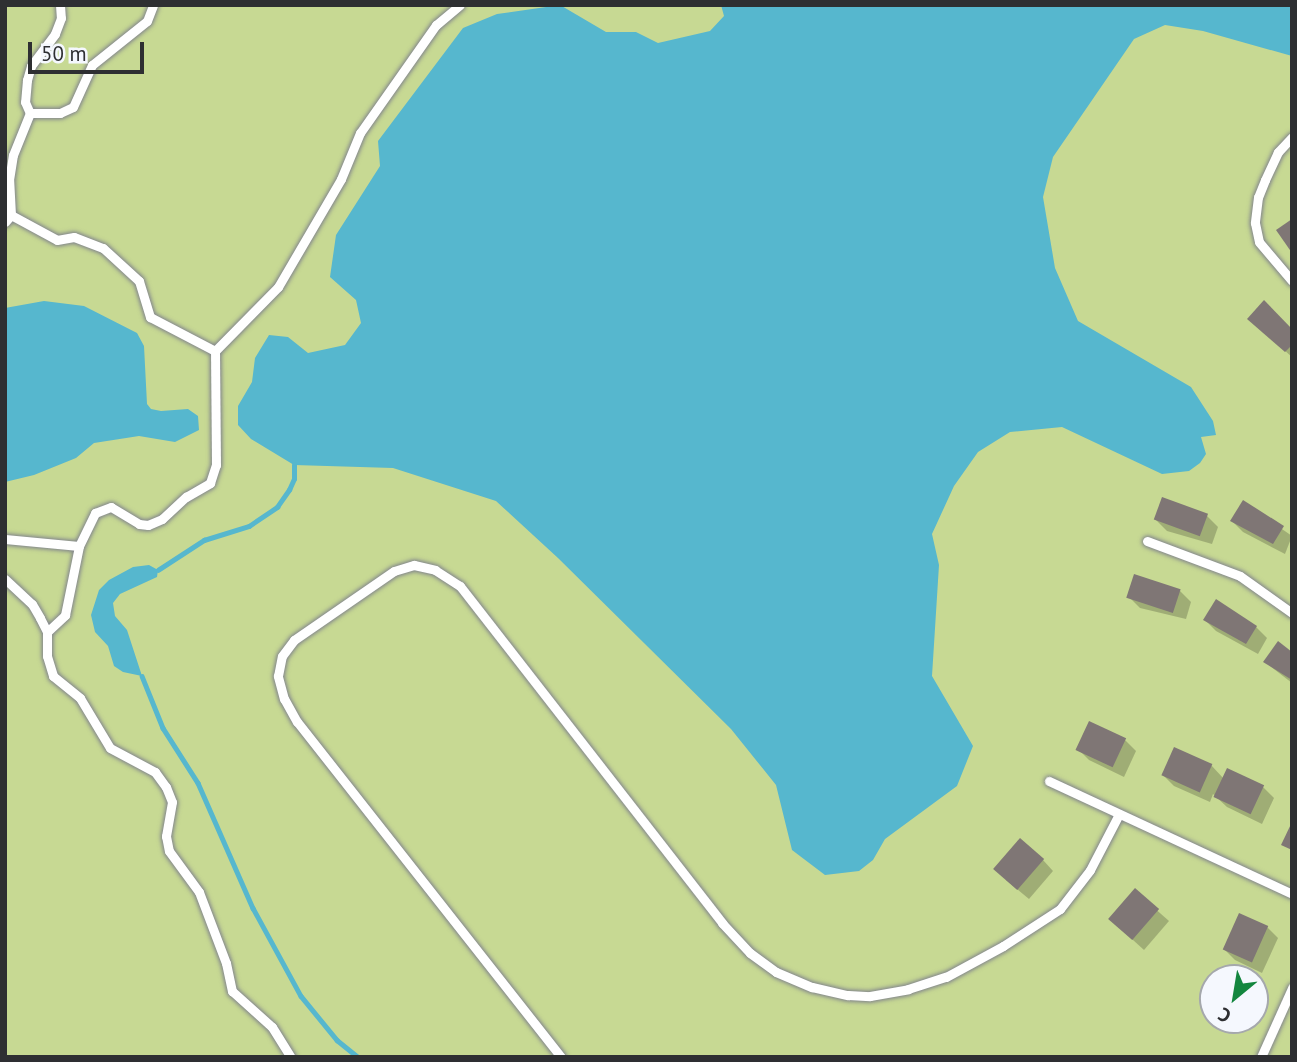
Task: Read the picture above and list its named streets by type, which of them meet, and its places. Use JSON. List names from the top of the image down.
{
  "scale_bar": "50 m",
  "north": "bottom left"
}
